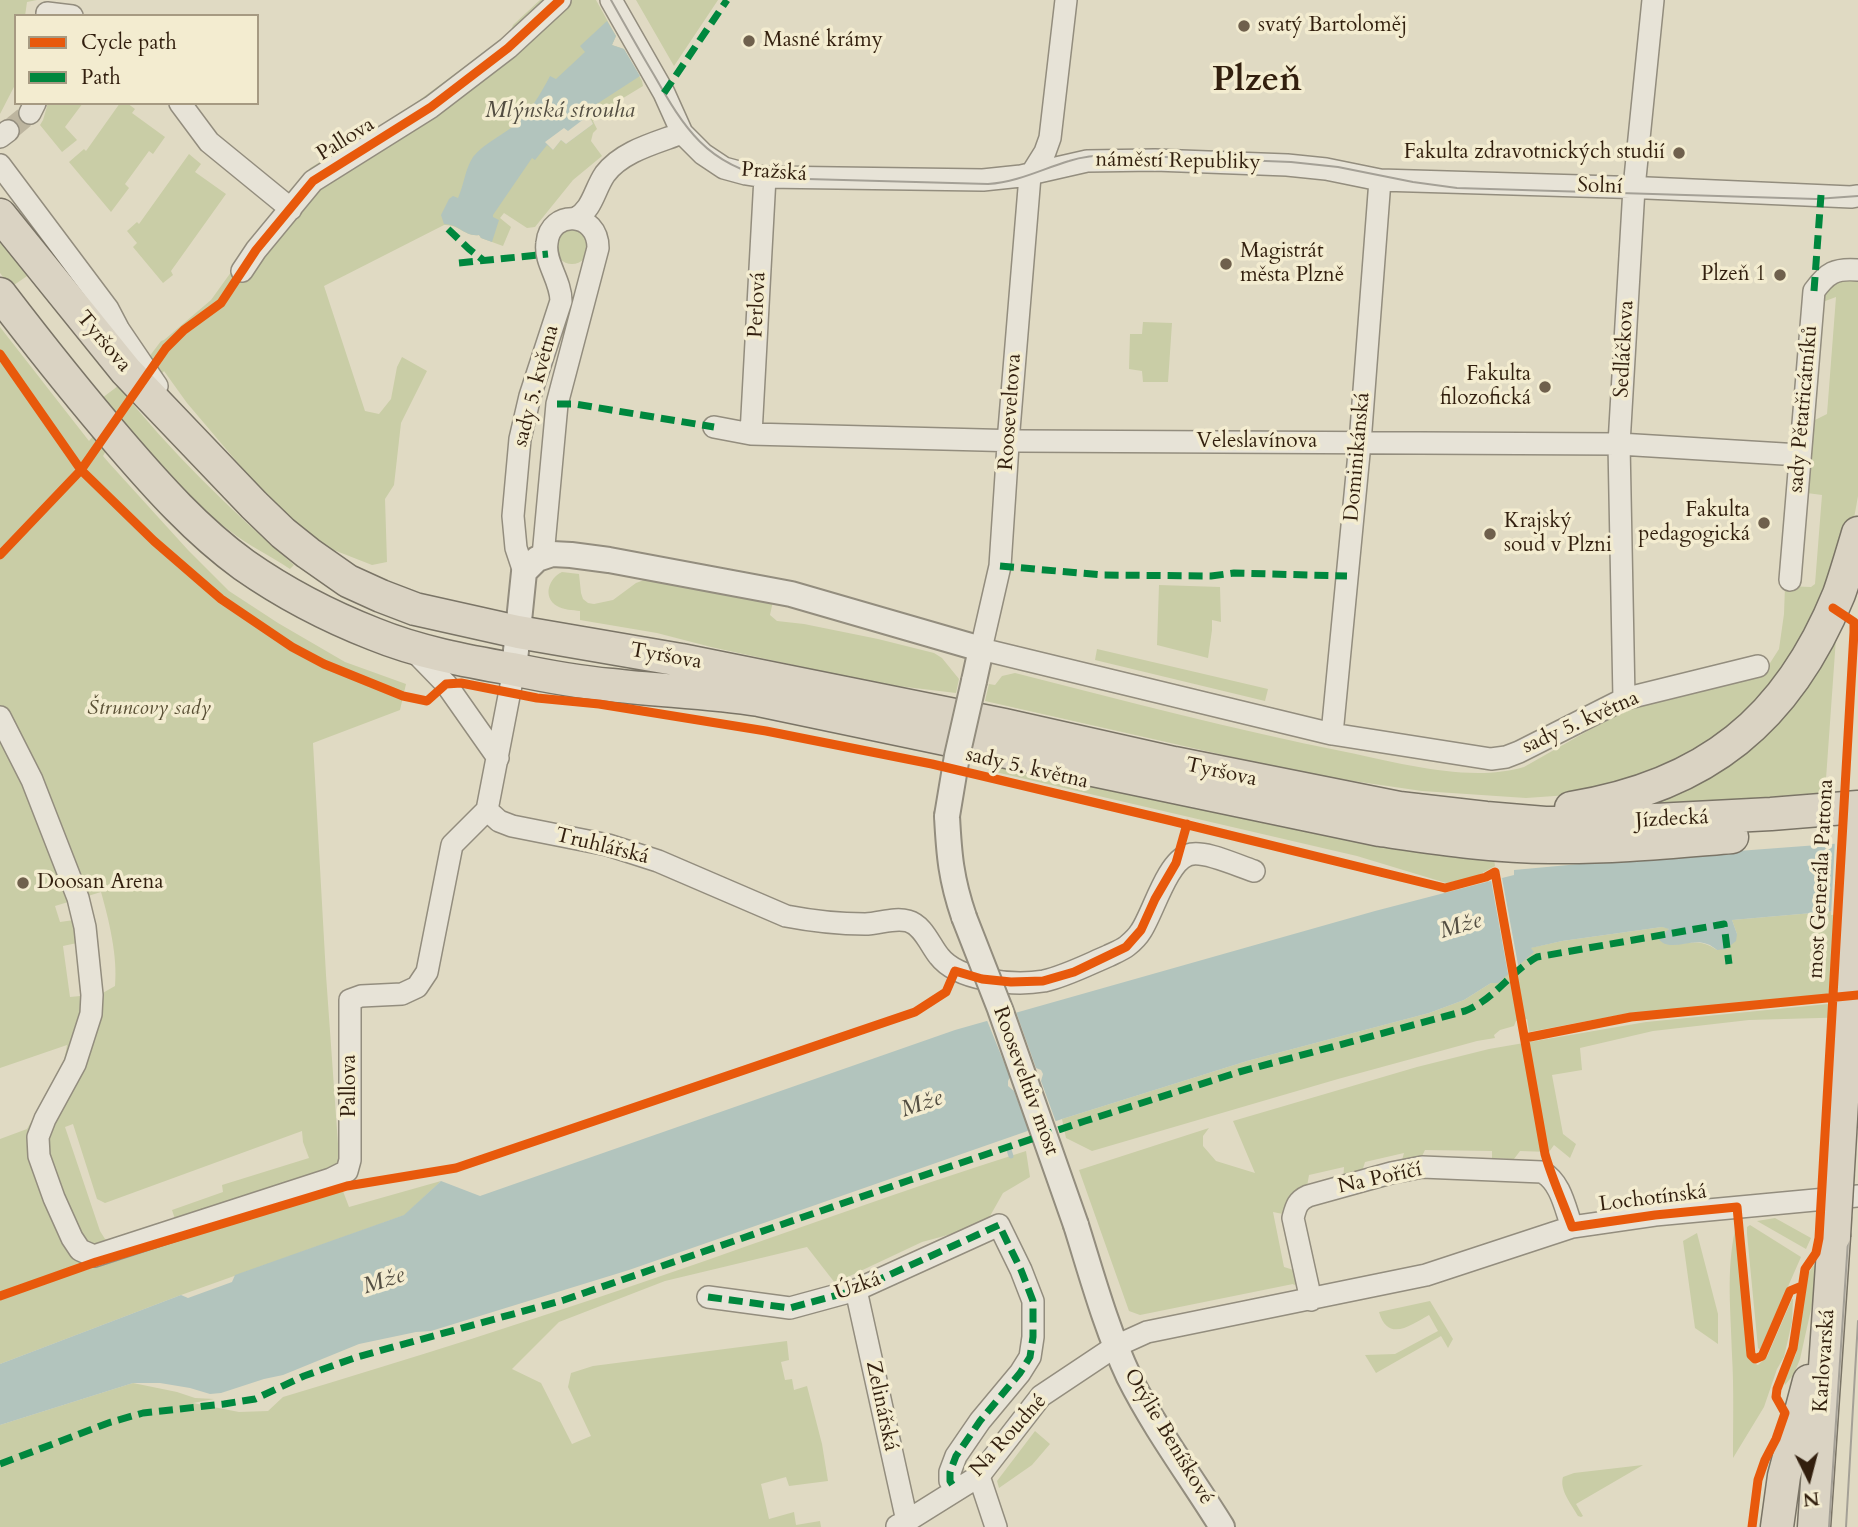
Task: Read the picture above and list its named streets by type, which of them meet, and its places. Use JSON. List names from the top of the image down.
{
  "streets": {
    "main road": [
      "Tyršova",
      "Jízdecká",
      "most Generála Pattona",
      "Karlovarská"
    ],
    "street": [
      "Pallova",
      "náměstí Republiky",
      "Pražská",
      "Solní",
      "Perlová",
      "Sedláčkova",
      "sady 5. května",
      "sady Pětatřicátníků",
      "Rooseveltova",
      "Veleslavínova",
      "Dominikánská",
      "Truhlářská",
      "Rooseveltův most",
      "Na Poříčí",
      "Lochotínská",
      "Úzká",
      "Zelinářská",
      "Na Roudné",
      "Otýlie Beníškové"
    ]
  },
  "crossings": [
    ["Pallova", "sady 5. května"],
    ["Pallova", "Truhlářská"],
    ["náměstí Republiky", "Pražská"],
    ["náměstí Republiky", "Solní"],
    ["náměstí Republiky", "Rooseveltova"],
    ["náměstí Republiky", "Dominikánská"],
    ["Pražská", "Perlová"],
    ["Pražská", "sady 5. května"],
    ["Pražská", "Rooseveltova"],
    ["Solní", "Sedláčkova"],
    ["Solní", "Dominikánská"],
    ["Perlová", "Veleslavínova"],
    ["Tyršova", "sady 5. května"],
    ["Tyršova", "Jízdecká"],
    ["Sedláčkova", "sady 5. května"],
    ["Sedláčkova", "Veleslavínova"],
    ["sady 5. května", "Rooseveltova"],
    ["sady 5. května", "Dominikánská"],
    ["sady 5. května", "Truhlářská"],
    ["sady 5. května", "Rooseveltův most"],
    ["sady Pětatřicátníků", "Veleslavínova"],
    ["Rooseveltova", "Veleslavínova"],
    ["Rooseveltova", "Rooseveltův most"],
    ["Veleslavínova", "Dominikánská"],
    ["most Generála Pattona", "Karlovarská"],
    ["Rooseveltův most", "Lochotínská"],
    ["Rooseveltův most", "Na Roudné"],
    ["Rooseveltův most", "Otýlie Beníškové"],
    ["Na Poříčí", "Lochotínská"],
    ["Lochotínská", "Na Roudné"],
    ["Lochotínská", "Otýlie Beníškové"],
    ["Úzká", "Zelinářská"],
    ["Úzká", "Na Roudné"],
    ["Zelinářská", "Na Roudné"],
    ["Na Roudné", "Otýlie Beníškové"]
  ],
  "districts": ["Plzeň"],
  "water": ["Mlýnská strouha", "Mže"],
  "parks": ["Štruncovy sady"],
  "places": [
    "svatý Bartoloměj",
    "Masné krámy",
    "Fakulta zdravotnických studií",
    "Magistrát města Plzně",
    "Plzeň 1",
    "Fakulta filozofická",
    "Fakulta pedagogická",
    "Krajský soud v Plzni",
    "Doosan Arena"
  ],
  "legend": ["Cycle path", "Path"],
  "north": "bottom"
}
